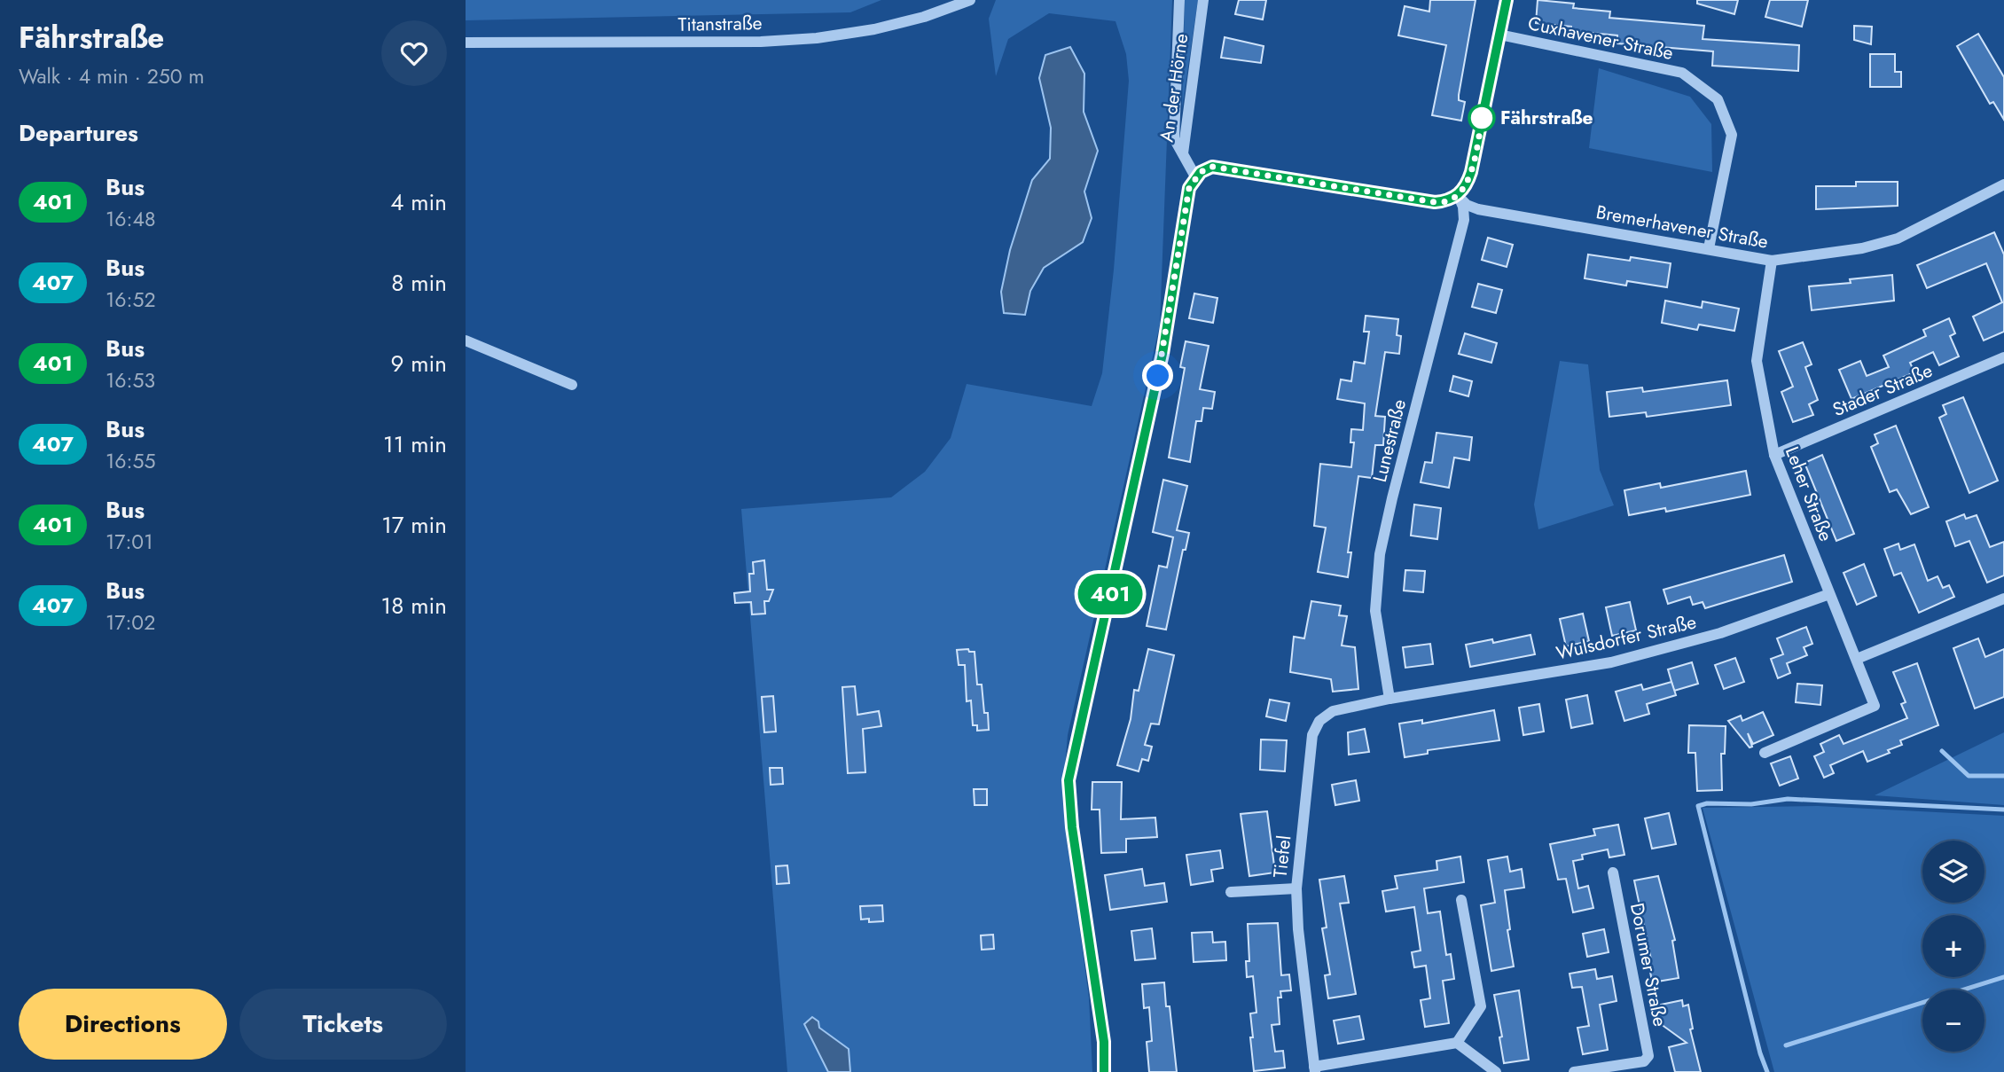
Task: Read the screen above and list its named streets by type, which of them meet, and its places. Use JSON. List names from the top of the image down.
{
  "streets": {
    "street": [
      "Titanstraße",
      "Cuxhavener Straße",
      "An der Hörne",
      "Bremerhavener Straße",
      "Stader Straße",
      "Lunestraße",
      "Leher Straße",
      "Wulsdorfer Straße",
      "Tiefel",
      "Dorumer Straße"
    ]
  },
  "crossings": [
    ["Cuxhavener Straße", "Bremerhavener Straße"],
    ["Bremerhavener Straße", "Lunestraße"],
    ["Bremerhavener Straße", "Leher Straße"],
    ["Stader Straße", "Leher Straße"],
    ["Lunestraße", "Wulsdorfer Straße"],
    ["Lunestraße", "Tiefel"],
    ["Leher Straße", "Wulsdorfer Straße"],
    ["Wulsdorfer Straße", "Tiefel"]
  ],
  "places": ["Fährstraße"],
  "lines": ["bus line 401"],
  "page": {
    "heading": [
      ["Fährstraße", "Walk · 4 min · 250 m"],
      "Departures"
    ],
    "on_map": "401",
    "list": [
      {
        "mark": "401",
        "name": "Bus",
        "note": "16:48",
        "value": "4 min"
      },
      {
        "mark": "407",
        "name": "Bus",
        "note": "16:52",
        "value": "8 min"
      },
      {
        "mark": "401",
        "name": "Bus",
        "note": "16:53",
        "value": "9 min"
      },
      {
        "mark": "407",
        "name": "Bus",
        "note": "16:55",
        "value": "11 min"
      },
      {
        "mark": "401",
        "name": "Bus",
        "note": "17:01",
        "value": "17 min"
      },
      {
        "mark": "407",
        "name": "Bus",
        "note": "17:02",
        "value": "18 min"
      }
    ],
    "map_buttons": ["+", "−"],
    "buttons": ["Directions", "Tickets"]
  }
}
